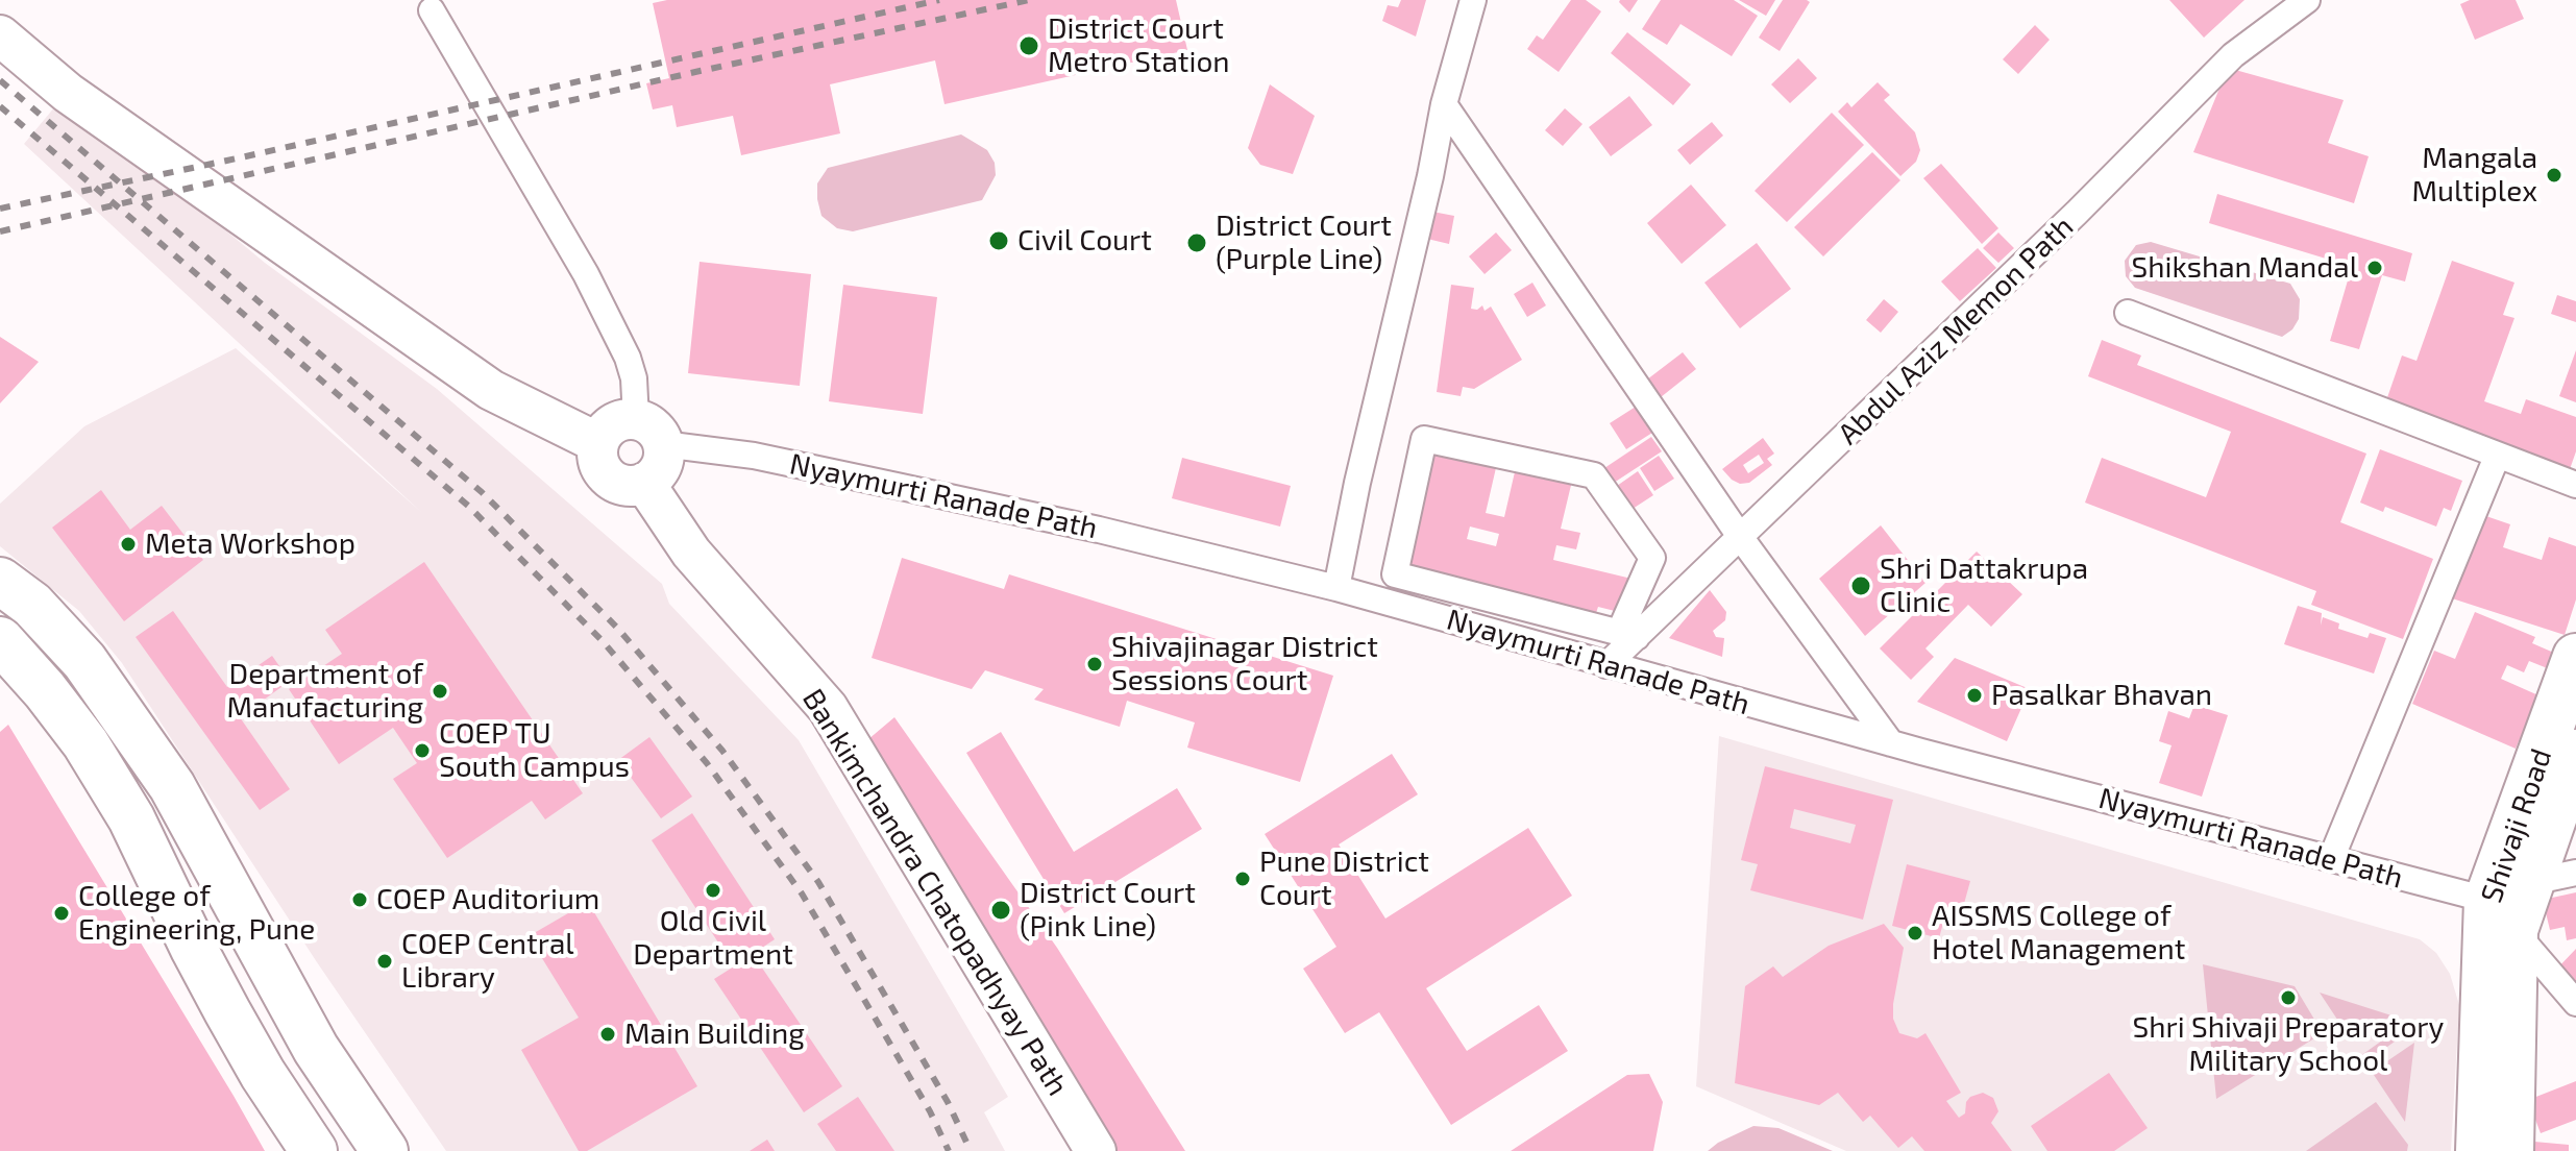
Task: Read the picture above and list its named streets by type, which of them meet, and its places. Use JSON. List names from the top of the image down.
{
  "streets": {
    "highway": ["Shivaji Road"],
    "main road": ["Bankimchandra Chatopadhyay Path"],
    "street": ["Abdul Aziz Memon Path", "Nyaymurti Ranade Path"]
  },
  "crossings": [
    ["Abdul Aziz Memon Path", "Nyaymurti Ranade Path"],
    ["Nyaymurti Ranade Path", "Shivaji Road"],
    ["Nyaymurti Ranade Path", "Bankimchandra Chatopadhyay Path"]
  ],
  "places": [
    "District Court Metro Station",
    "Mangala Multiplex",
    "Civil Court",
    "District Court (Purple Line)",
    "Shikshan Mandal",
    "Meta Workshop",
    "Shri Dattakrupa Clinic",
    "Shivajinagar District Sessions Court",
    "Department of Manufacturing",
    "Pasalkar Bhavan",
    "COEP TU South Campus",
    "Pune District Court",
    "Old Civil Department",
    "COEP Auditorium",
    "District Court (Pink Line)",
    "College of Engineering, Pune",
    "AISSMS College of Hotel Management",
    "COEP Central Library",
    "Shri Shivaji Preparatory Military School",
    "Main Building"
  ]
}
